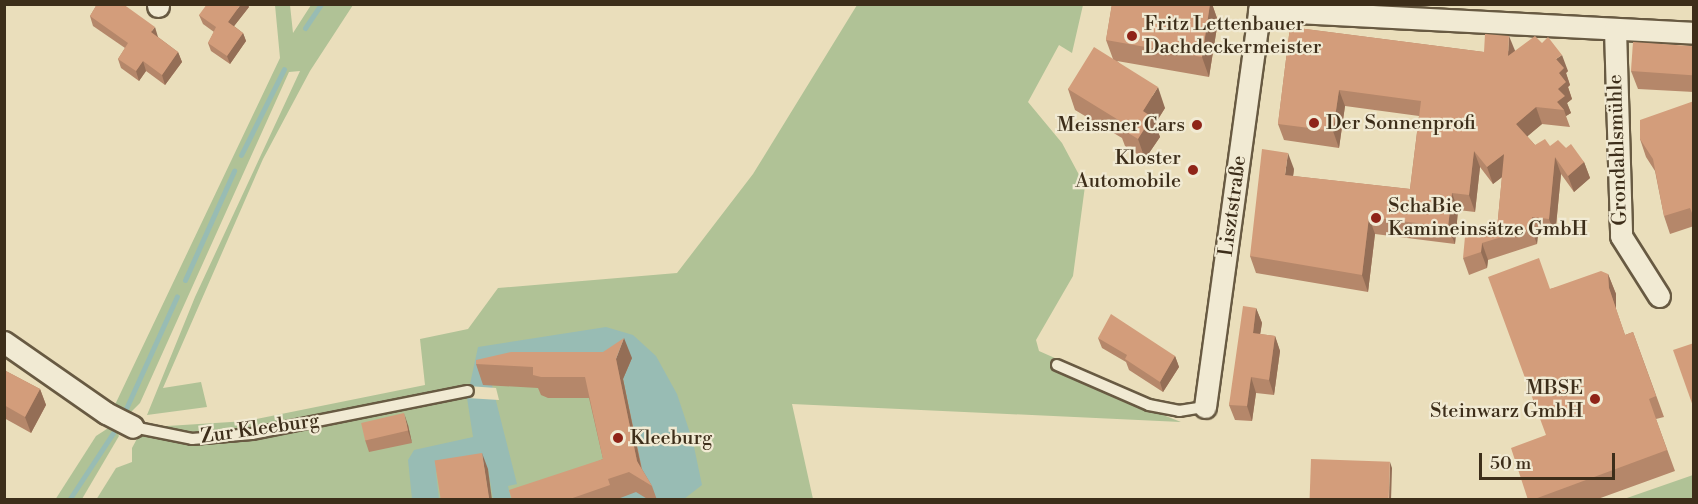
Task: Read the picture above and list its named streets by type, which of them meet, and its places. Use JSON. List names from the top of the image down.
{
  "streets": {
    "street": ["Grondahlsmühle", "Lisztstraße", "Zur Kleeburg"]
  },
  "places": [
    "Fritz Lettenbauer Dachdeckermeister",
    "Der Sonnenprofi",
    "Meissner Cars",
    "Kloster Automobile",
    "SchaBie Kamineinsätze GmbH",
    "MBSE Steinwarz GmbH",
    "Kleeburg"
  ],
  "scale_bar": "50 m"
}
